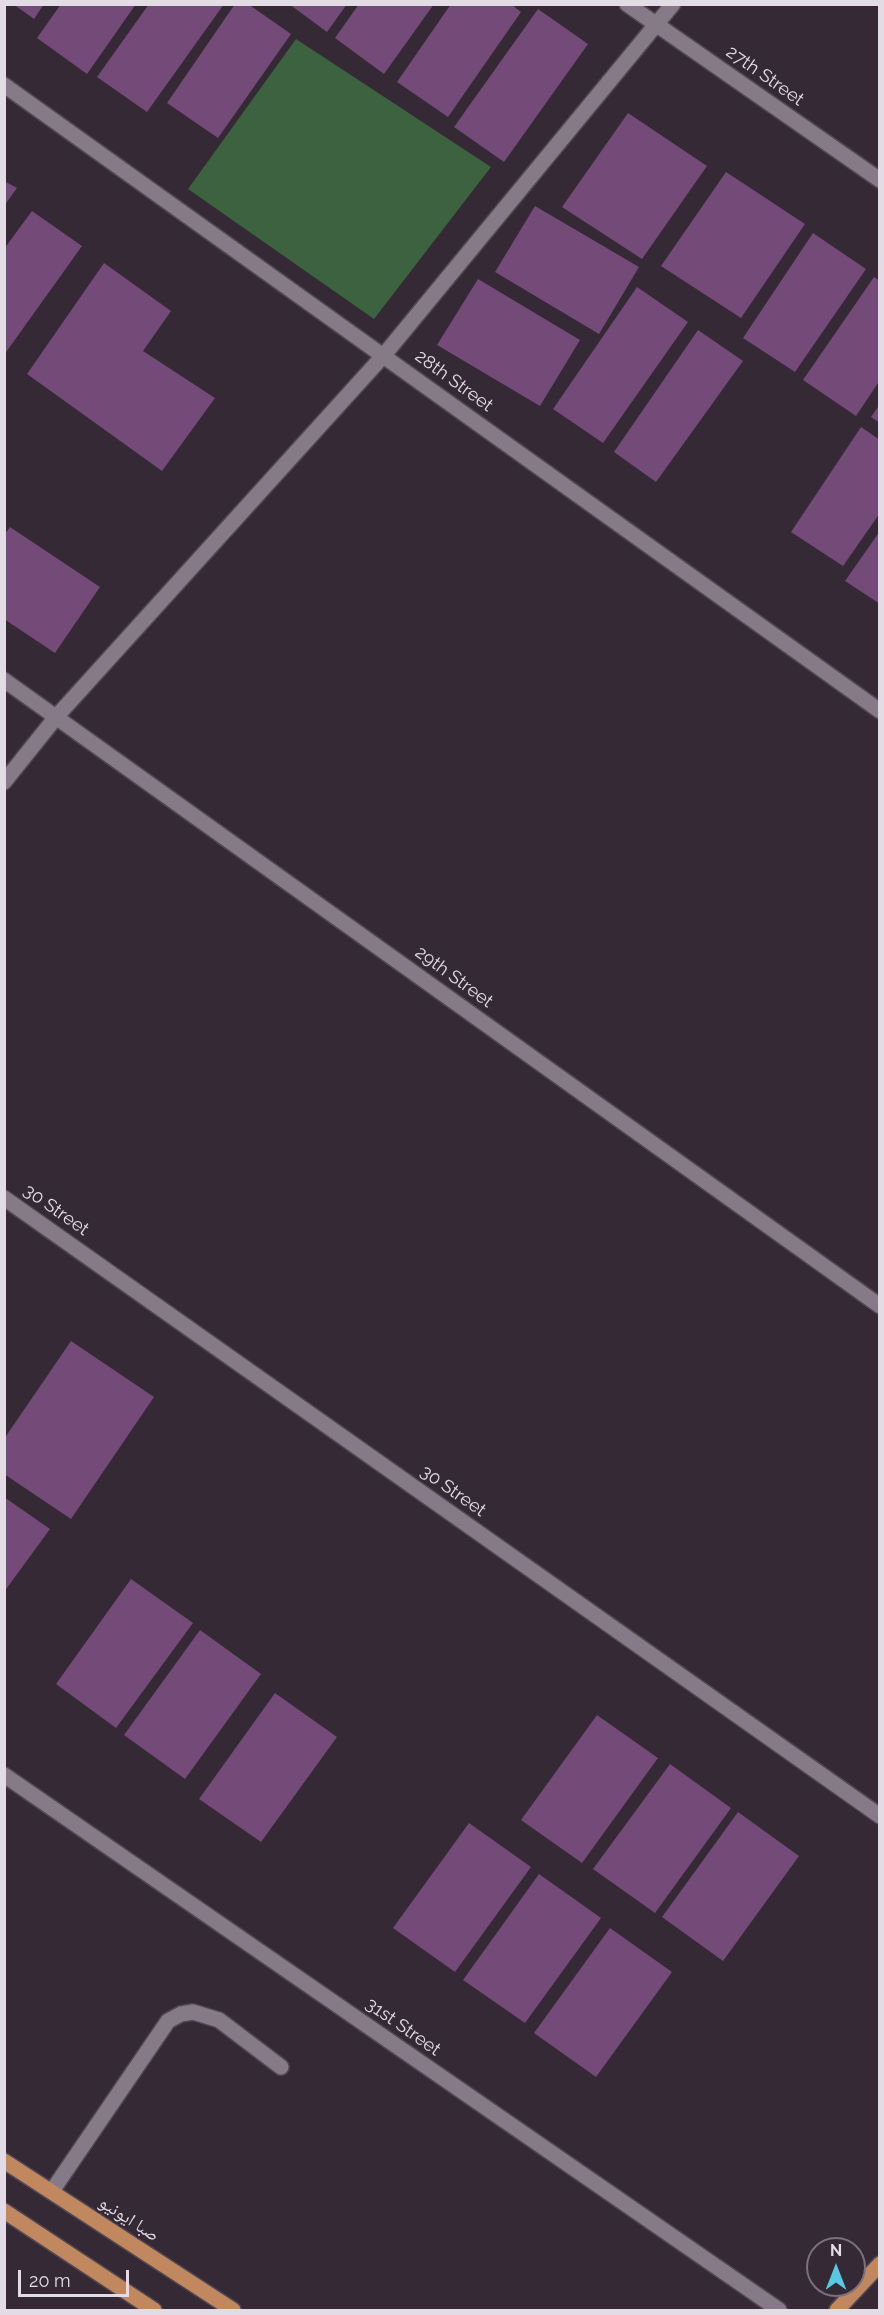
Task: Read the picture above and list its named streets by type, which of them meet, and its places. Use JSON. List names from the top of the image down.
{
  "streets": {
    "main road": ["صبا ایونیو"],
    "street": [
      "27th Street",
      "28th Street",
      "29th Street",
      "30 Street",
      "31st Street"
    ]
  },
  "scale_bar": "20 m",
  "north": "top"
}
